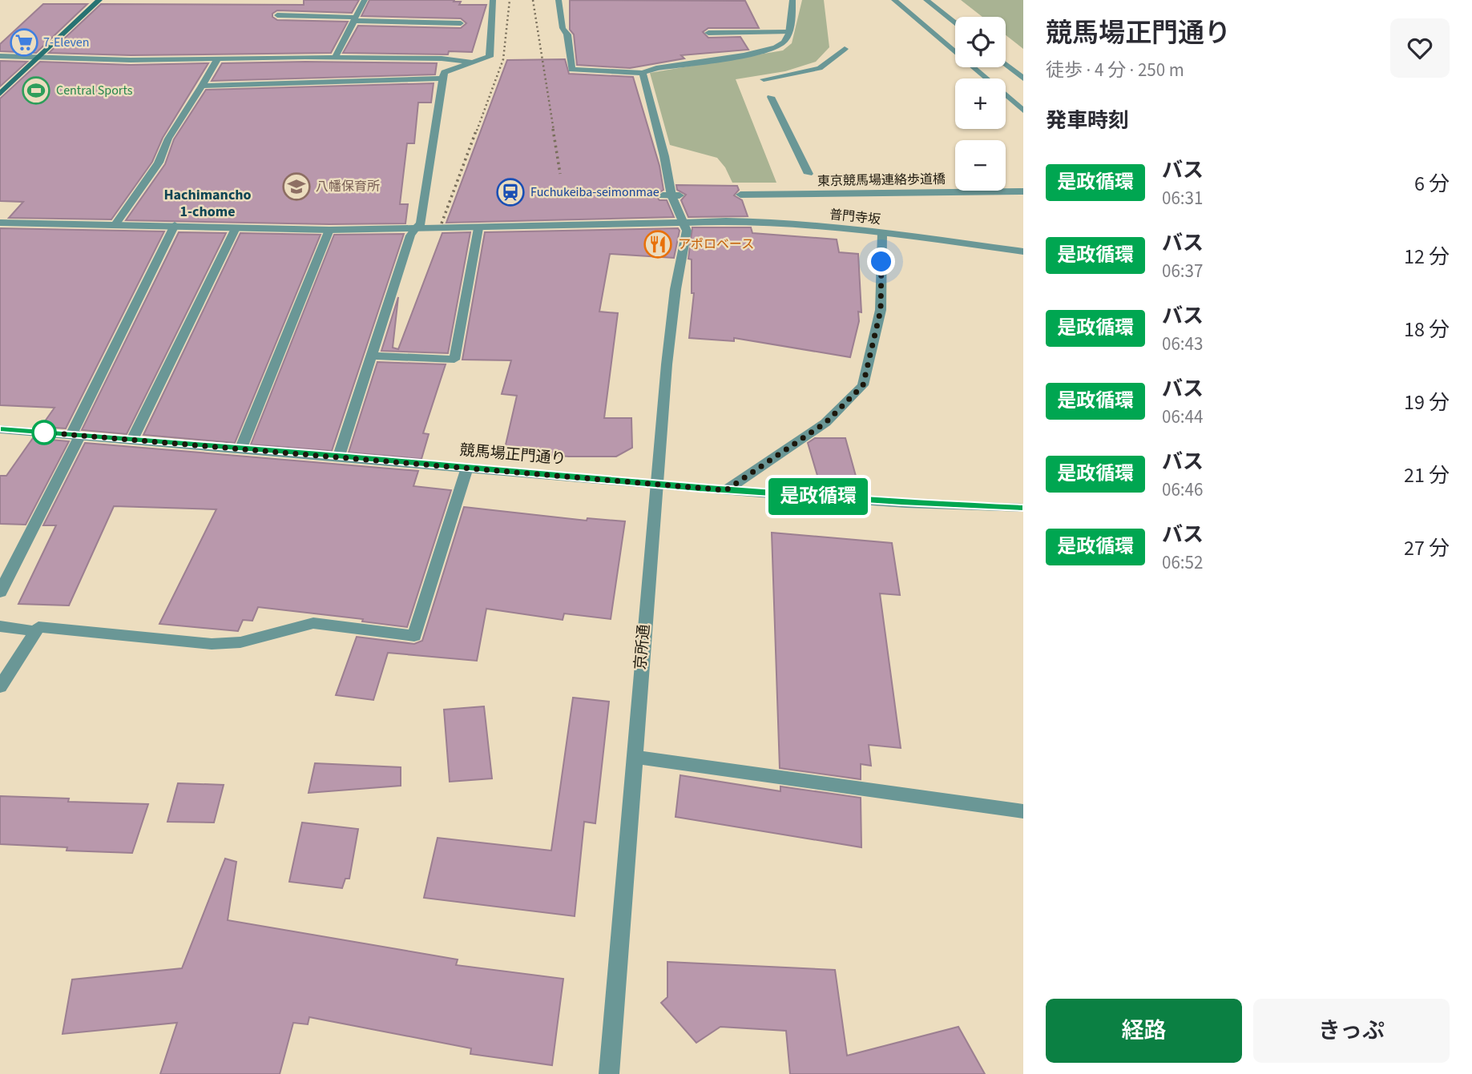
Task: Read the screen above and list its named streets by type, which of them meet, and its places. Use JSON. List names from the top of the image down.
{
  "streets": {
    "street": [
      "東京競馬場連絡歩道橋",
      "普門寺坂",
      "競馬場正門通り",
      "京所通"
    ]
  },
  "crossings": [
    ["普門寺坂", "京所通"],
    ["競馬場正門通り", "京所通"]
  ],
  "districts": ["Hachimancho 1-chome"],
  "places": {
    "supermarket": ["7-Eleven"],
    "sports": ["Central Sports"],
    "school or university": ["八幡保育所"],
    "station": ["Fuchukeiba-seimonmae"],
    "restaurant": ["アポロベース"]
  },
  "lines": ["bus line 是政循環"],
  "page": {
    "on_map": "是政循環",
    "heading": [
      ["競馬場正門通り", "徒歩 · 4 分 · 250 m"],
      "発車時刻"
    ],
    "map_buttons": ["+", "−"],
    "list": [
      {
        "mark": "是政循環",
        "name": "バス",
        "note": "06:31",
        "value": "6 分"
      },
      {
        "mark": "是政循環",
        "name": "バス",
        "note": "06:37",
        "value": "12 分"
      },
      {
        "mark": "是政循環",
        "name": "バス",
        "note": "06:43",
        "value": "18 分"
      },
      {
        "mark": "是政循環",
        "name": "バス",
        "note": "06:44",
        "value": "19 分"
      },
      {
        "mark": "是政循環",
        "name": "バス",
        "note": "06:46",
        "value": "21 分"
      },
      {
        "mark": "是政循環",
        "name": "バス",
        "note": "06:52",
        "value": "27 分"
      }
    ],
    "buttons": ["経路", "きっぷ"]
  }
}
